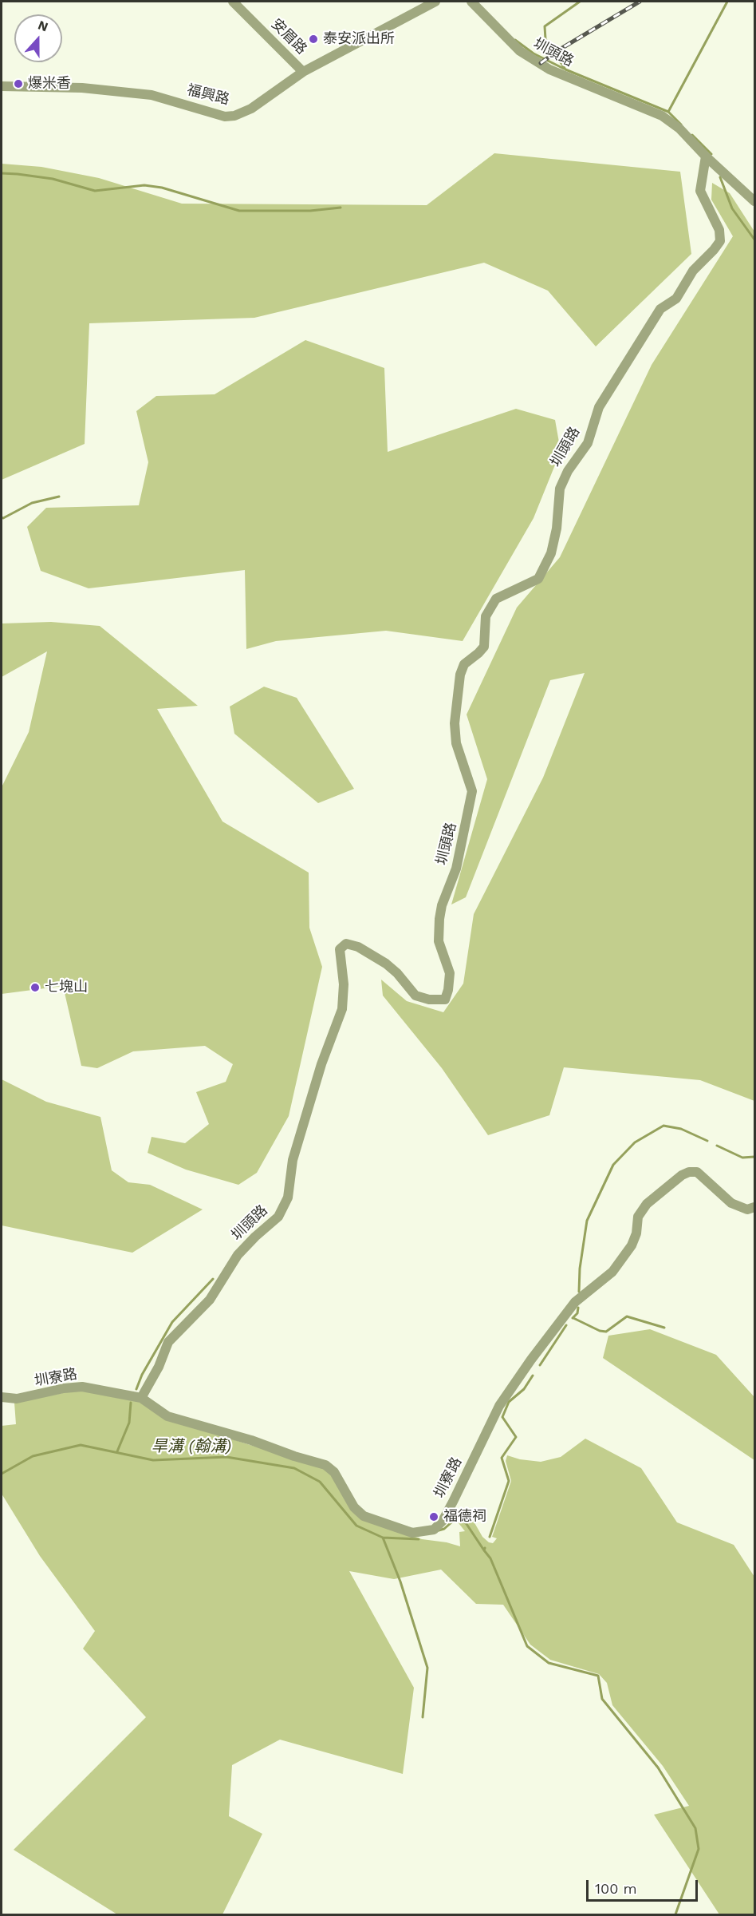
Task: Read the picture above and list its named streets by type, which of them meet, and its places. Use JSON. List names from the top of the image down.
{
  "streets": {
    "street": [
      "安眉路",
      "圳頭路",
      "福興路",
      "圳寮路"
    ]
  },
  "crossings": [
    ["安眉路", "福興路"],
    ["圳頭路", "圳寮路"]
  ],
  "water": ["旱溝 (翰溝)"],
  "places": [
    "泰安派出所",
    "爆米香",
    "七塊山",
    "福德祠"
  ],
  "scale_bar": "100 m",
  "north": "top"
}
